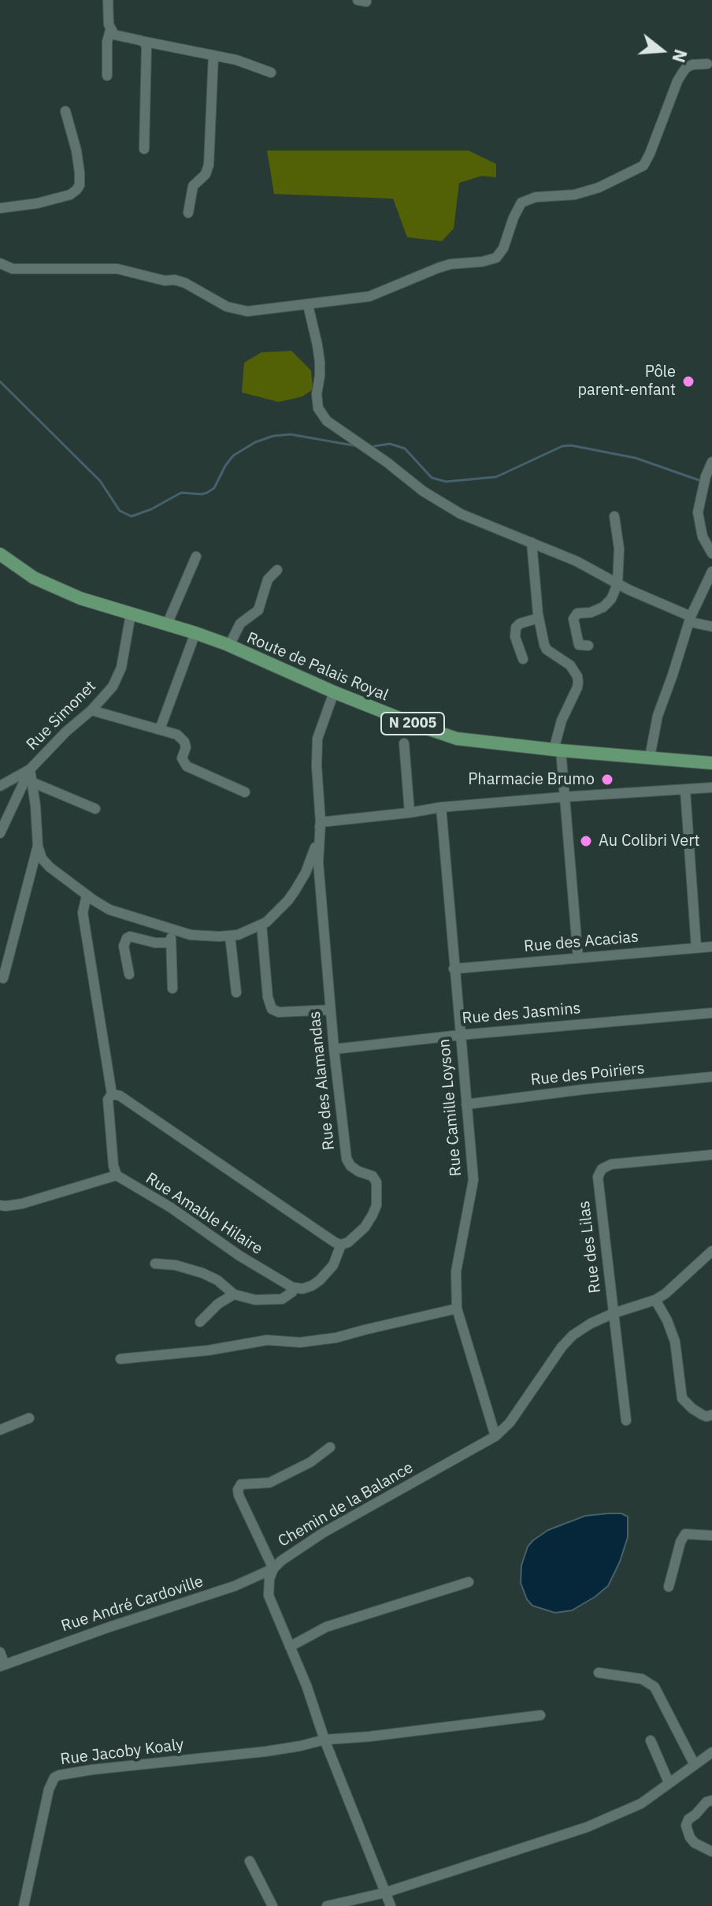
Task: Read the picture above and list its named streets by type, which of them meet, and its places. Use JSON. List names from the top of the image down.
{
  "streets": {
    "main road": ["Route de Palais Royal", "N 2005"],
    "street": [
      "Rue Simonet",
      "Rue des Acacias",
      "Rue des Jasmins",
      "Rue des Poiriers",
      "Rue des Alamandas",
      "Rue Camille Loyson",
      "Rue Amable Hilaire",
      "Rue des Lilas",
      "Chemin de la Balance",
      "Rue André Cardoville",
      "Rue Jacoby Koaly"
    ]
  },
  "crossings": [
    ["Route de Palais Royal", "Rue Simonet"],
    ["Route de Palais Royal", "Rue des Alamandas"],
    ["Rue des Acacias", "Rue Camille Loyson"],
    ["Rue des Jasmins", "Rue des Alamandas"],
    ["Rue des Jasmins", "Rue Camille Loyson"],
    ["Rue des Poiriers", "Rue Camille Loyson"],
    ["Rue Camille Loyson", "Chemin de la Balance"],
    ["Rue des Lilas", "Chemin de la Balance"],
    ["Chemin de la Balance", "Rue André Cardoville"],
    ["Chemin de la Balance", "Rue Jacoby Koaly"]
  ],
  "places": ["Pôle parent-enfant", "Pharmacie Brumo", "Au Colibri Vert"],
  "north": "right"
}
